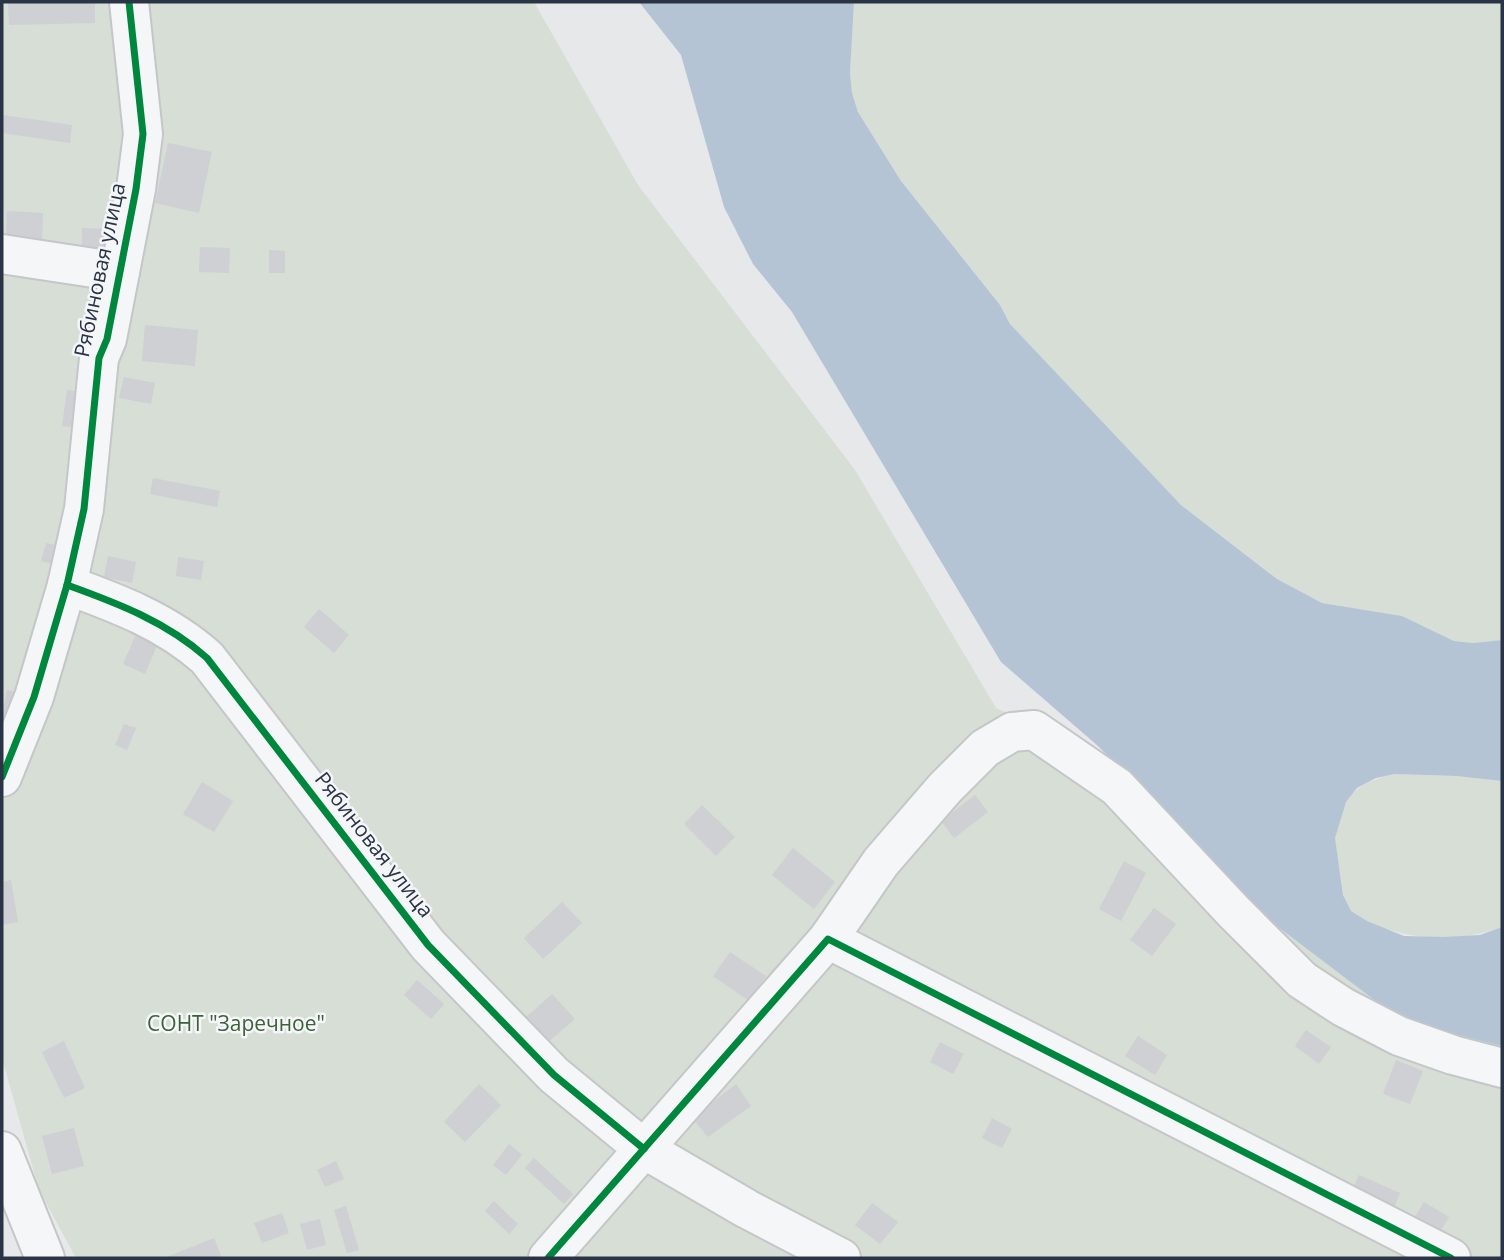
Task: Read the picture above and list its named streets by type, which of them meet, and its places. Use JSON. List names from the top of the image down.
{
  "streets": {
    "street": ["Рябиновая улица"]
  },
  "parks": ["СОНТ \"Заречное\""]
}
